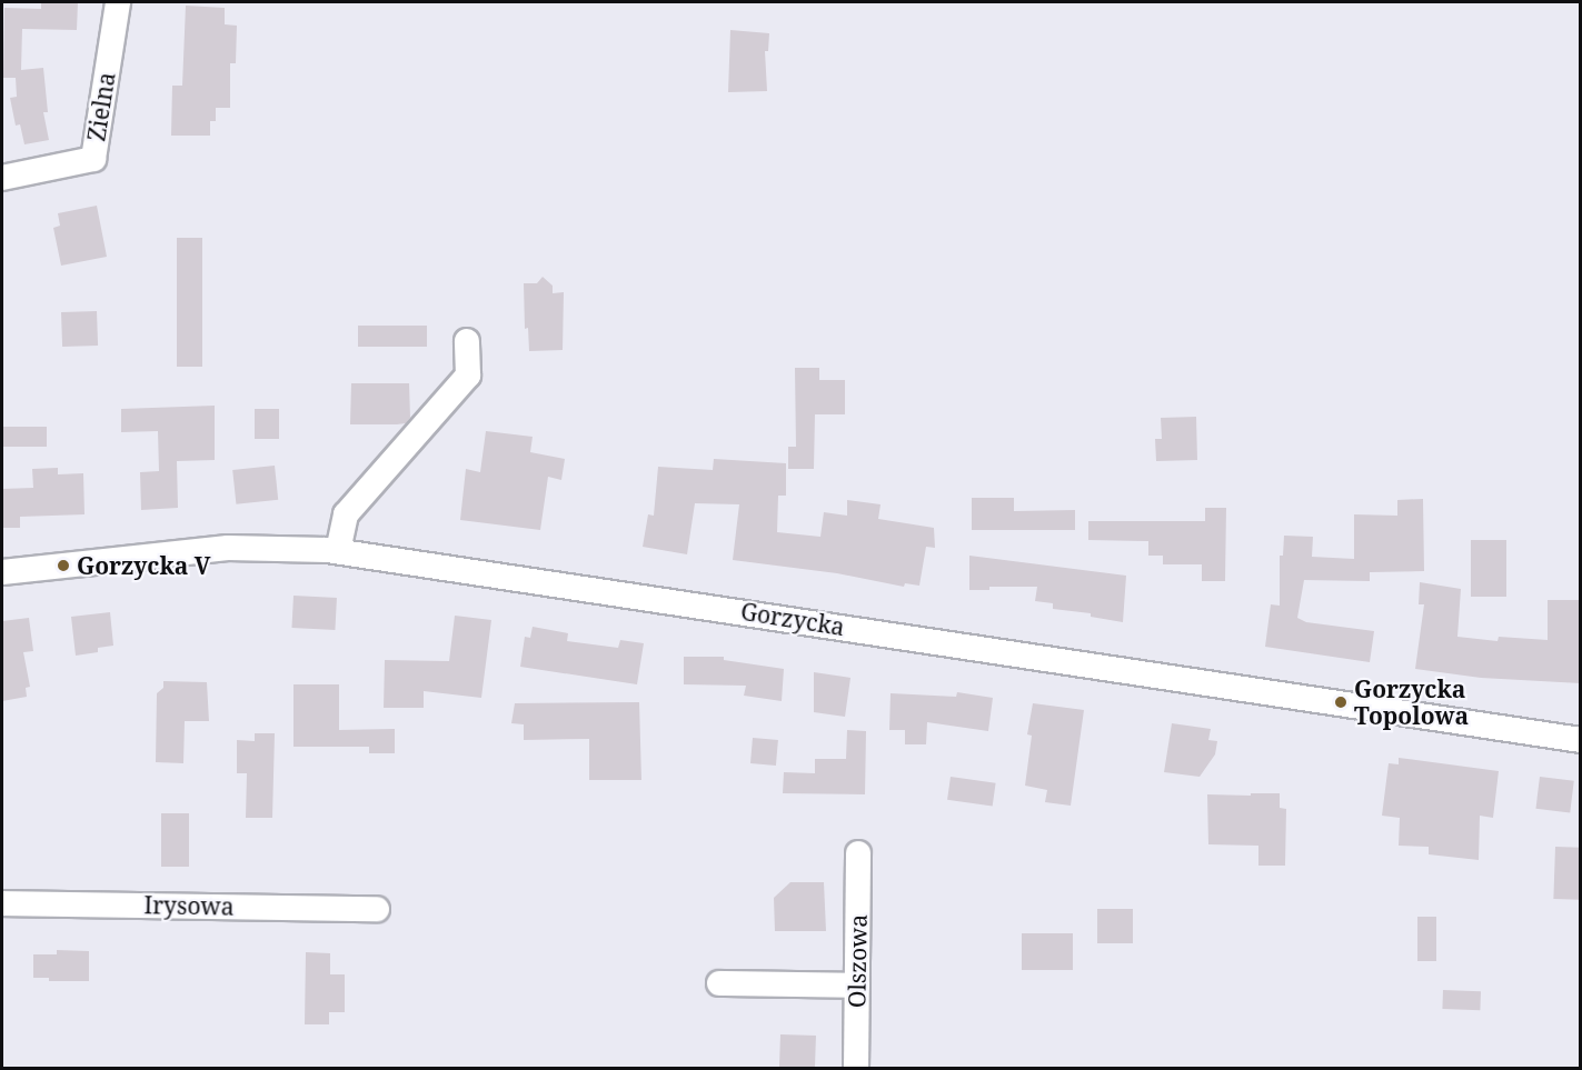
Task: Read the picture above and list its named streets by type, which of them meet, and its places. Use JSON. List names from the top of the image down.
{
  "streets": {
    "street": [
      "Zielna",
      "Gorzycka",
      "Irysowa",
      "Olszowa"
    ]
  },
  "places": ["Gorzycka V", "Gorzycka Topolowa"]
}
